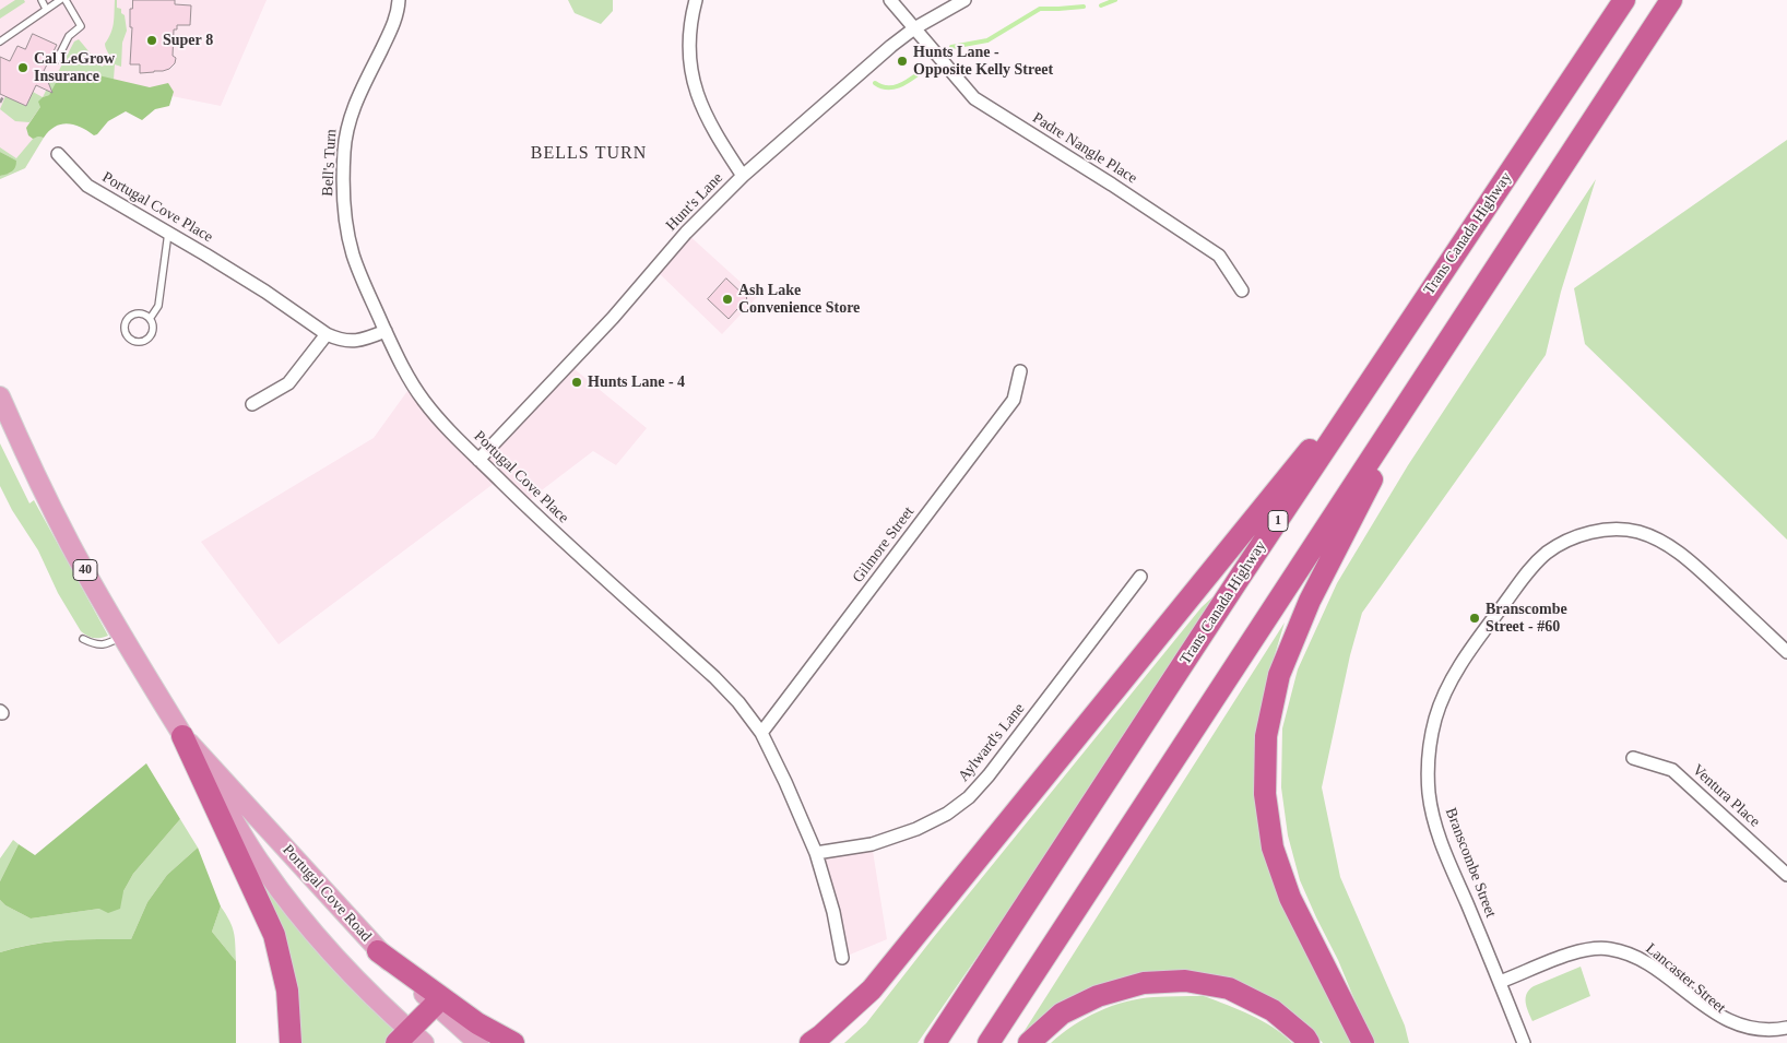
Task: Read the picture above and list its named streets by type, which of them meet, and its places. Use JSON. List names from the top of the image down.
{
  "streets": {
    "highway": ["Trans Canada Highway", "1"],
    "main road": ["40", "Portugal Cove Road"],
    "street": [
      "Padre Nangle Place",
      "Bell's Turn",
      "Hunt's Lane",
      "Portugal Cove Place",
      "Gilmore Street",
      "Aylward's Lane",
      "Ventura Place",
      "Branscombe Street",
      "Lancaster Street"
    ]
  },
  "crossings": [
    ["Padre Nangle Place", "Hunt's Lane"],
    ["Bell's Turn", "Portugal Cove Place"],
    ["Hunt's Lane", "Portugal Cove Place"],
    ["Portugal Cove Place", "Gilmore Street"],
    ["Portugal Cove Place", "Aylward's Lane"],
    ["Branscombe Street", "Lancaster Street"]
  ],
  "districts": ["BELLS TURN"],
  "places": [
    "Super 8",
    "Hunts Lane - Opposite Kelly Street",
    "Cal LeGrow Insurance",
    "Ash Lake Convenience Store",
    "Hunts Lane - 4",
    "Branscombe Street - #60"
  ]
}
